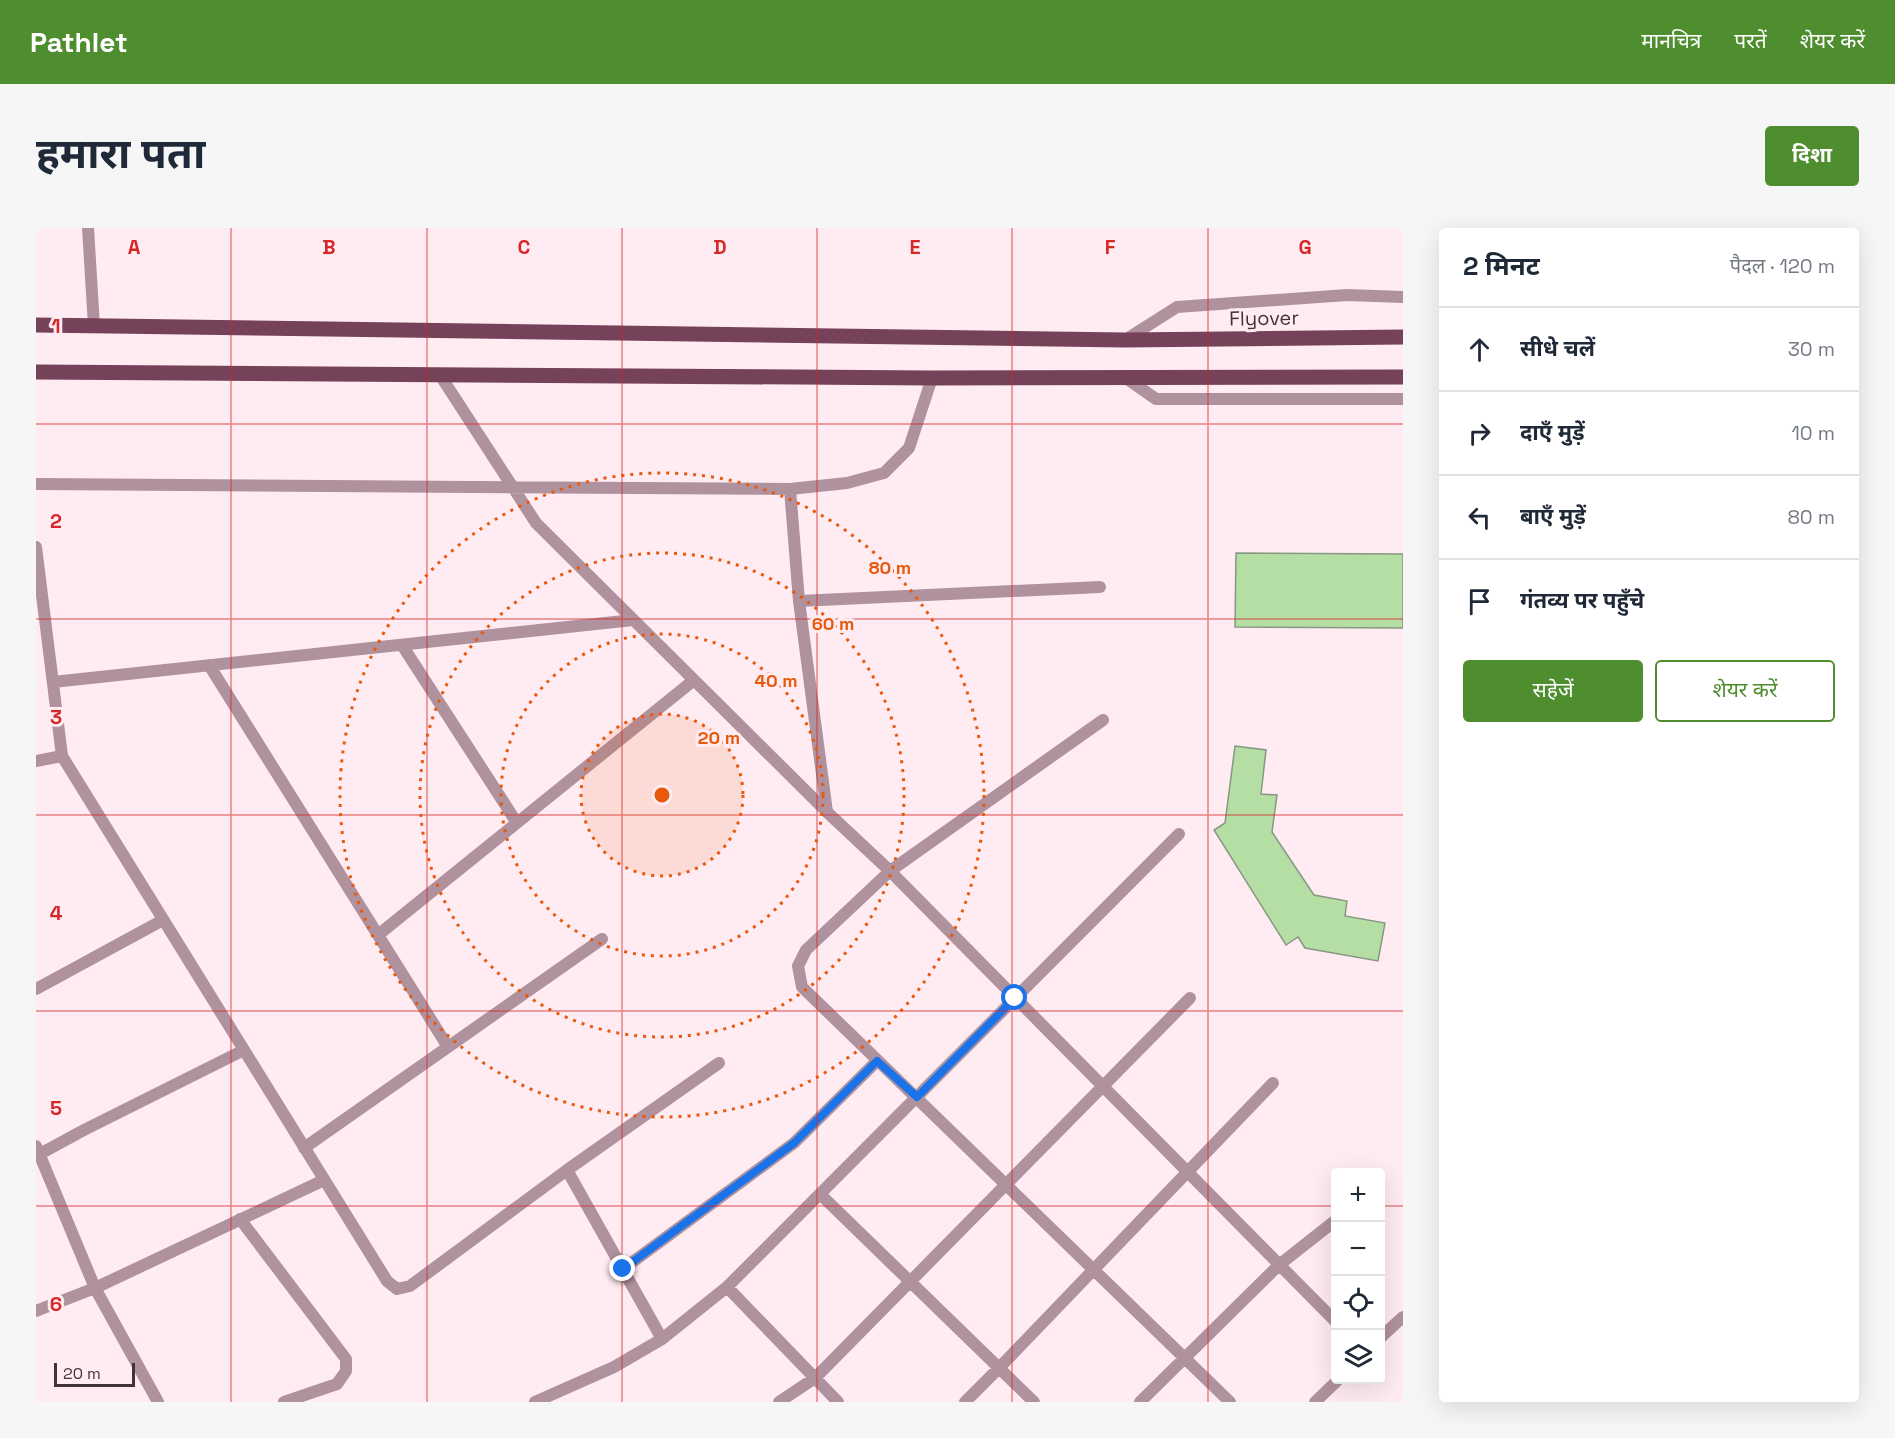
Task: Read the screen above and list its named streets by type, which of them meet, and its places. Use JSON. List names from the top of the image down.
{
  "streets": {
    "main road": ["Flyover"]
  },
  "scale_bar": "20 m",
  "page": {
    "header": "Pathlet",
    "nav": ["मानचित्र", "परतें", "शेयर करें"],
    "buttons": [
      "दिशा",
      ["सहेजें", "शेयर करें"]
    ],
    "title": "हमारा पता",
    "heading": ["2 मिनट", "पैदल · 120 m"],
    "list": [
      ["सीधे चलें", "30 m"],
      ["दाएँ मुड़ें", "10 m"],
      ["बाएँ मुड़ें", "80 m"],
      "गंतव्य पर पहुँचे"
    ],
    "map_buttons": ["+", "−"],
    "scale": "20 m"
  },
  "grid": {
    "columns": [
      "A",
      "B",
      "C",
      "D",
      "E",
      "F",
      "G"
    ],
    "rows": [
      "1",
      "2",
      "3",
      "4",
      "5",
      "6"
    ]
  },
  "rings": [
    "80 m",
    "60 m",
    "40 m",
    "20 m"
  ]
}
